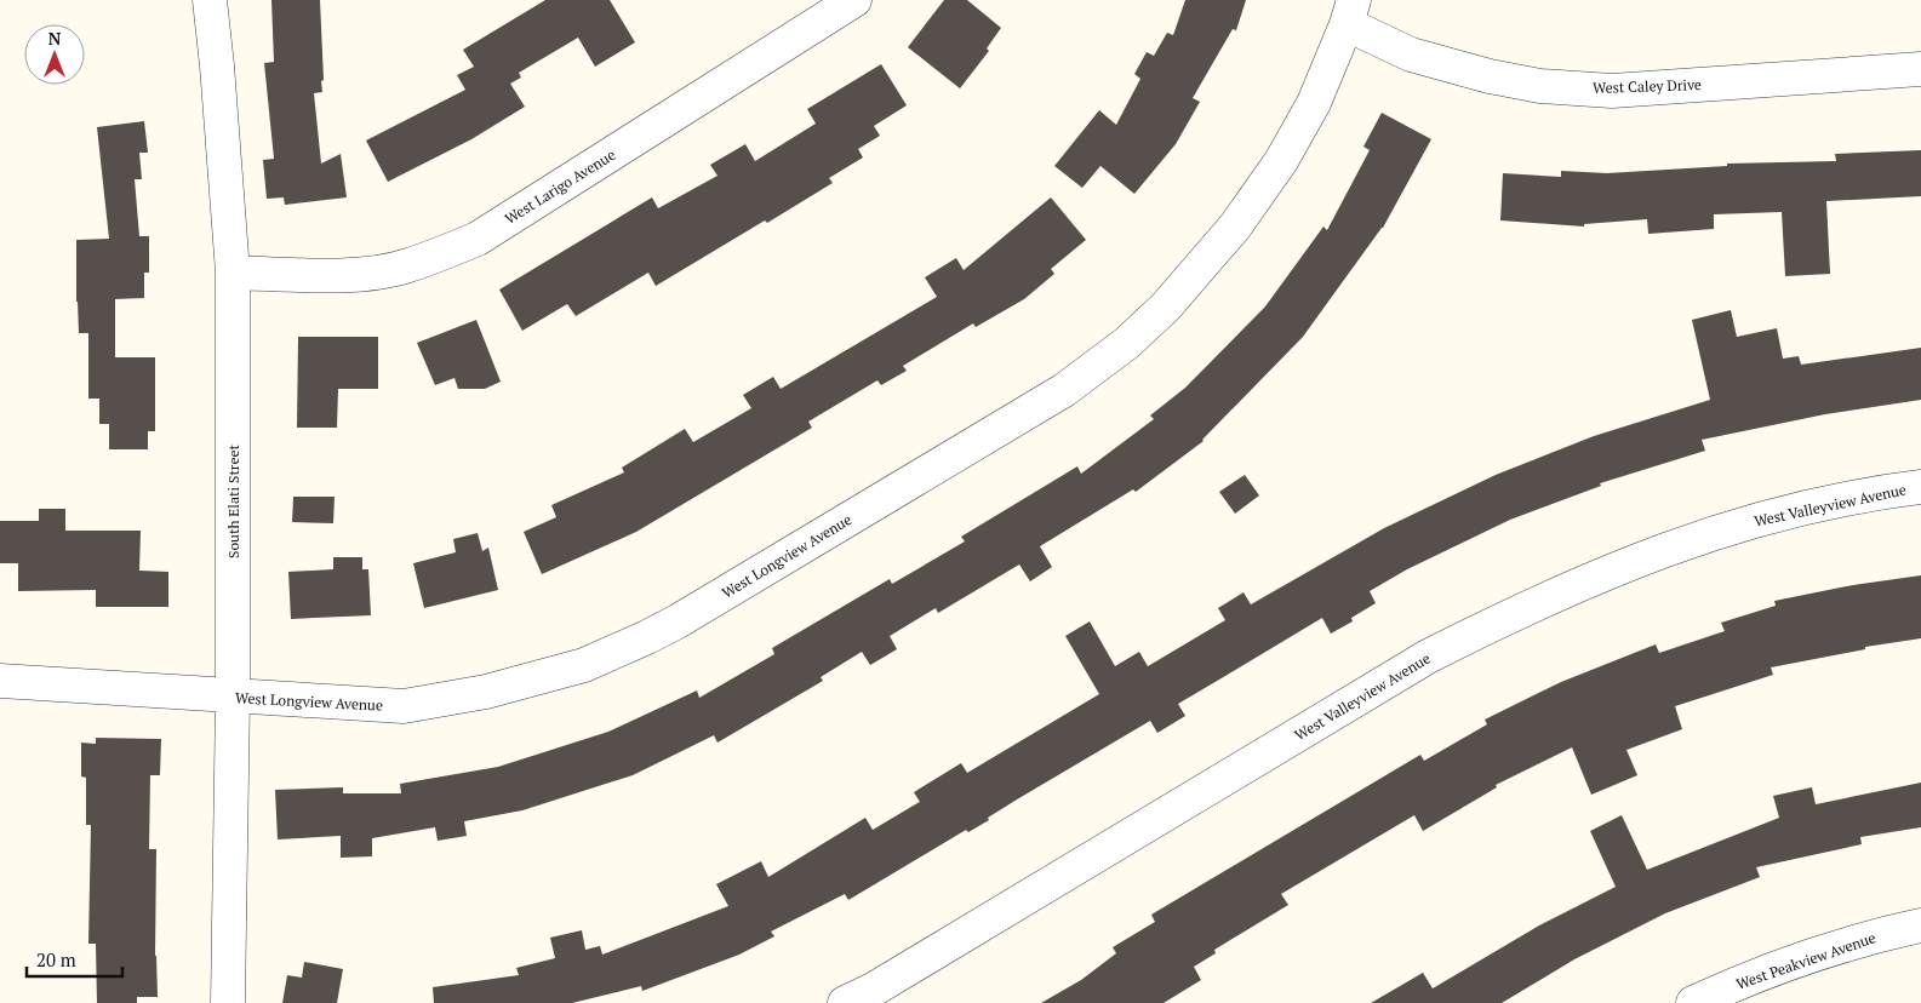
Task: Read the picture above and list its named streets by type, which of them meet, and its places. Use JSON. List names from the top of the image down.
{
  "streets": {
    "street": [
      "West Caley Drive",
      "West Larigo Avenue",
      "South Elati Street",
      "West Valleyview Avenue",
      "West Longview Avenue",
      "West Peakview Avenue"
    ]
  },
  "crossings": [
    ["West Caley Drive", "West Longview Avenue"],
    ["West Larigo Avenue", "South Elati Street"],
    ["South Elati Street", "West Longview Avenue"]
  ],
  "scale_bar": "20 m",
  "north": "top"
}
